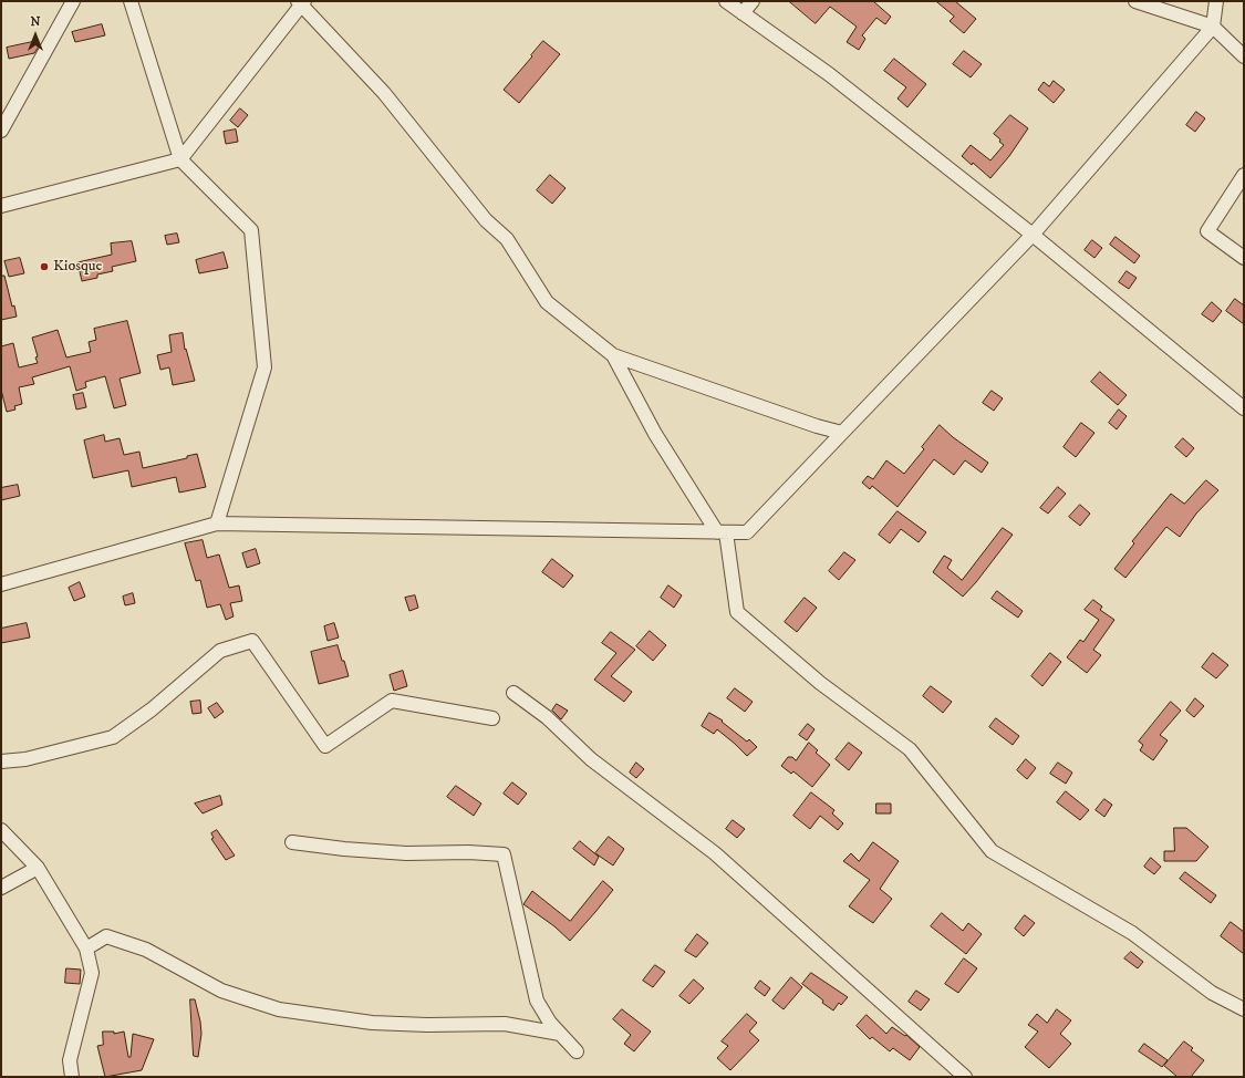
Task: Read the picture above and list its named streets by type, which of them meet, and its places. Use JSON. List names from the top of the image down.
{
  "places": ["Kiosque"],
  "north": "top"
}
